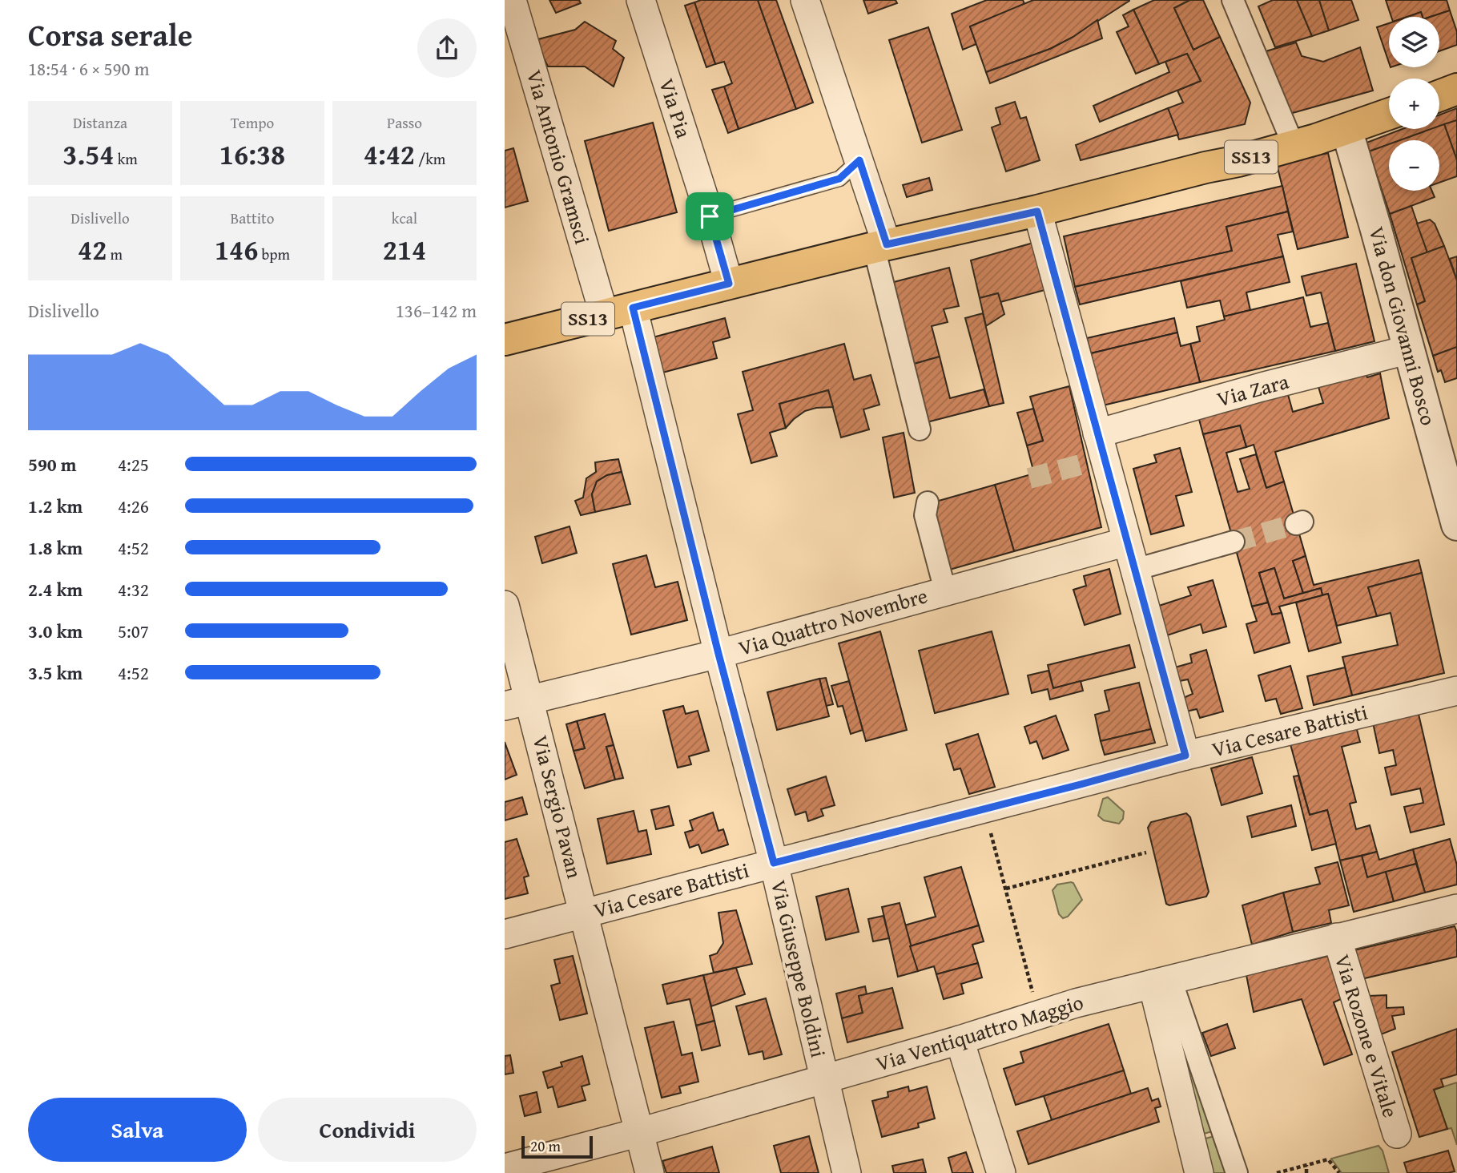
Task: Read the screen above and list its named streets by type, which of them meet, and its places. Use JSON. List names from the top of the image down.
{
  "streets": {
    "main road": ["SS13"],
    "street": [
      "Via Pia",
      "Via Antonio Gramsci",
      "Via don Giovanni Bosco",
      "Via Zara",
      "Via Quattro Novembre",
      "Via Cesare Battisti",
      "Via Sergio Pavan",
      "Via Giuseppe Boldini",
      "Via Ventiquattro Maggio",
      "Via Rozone e Vitale"
    ]
  },
  "crossings": [
    ["Via Pia", "SS13"],
    ["Via Antonio Gramsci", "SS13"],
    ["Via Antonio Gramsci", "Via Giuseppe Boldini"],
    ["SS13", "Via don Giovanni Bosco"],
    ["SS13", "Via Giuseppe Boldini"],
    ["Via don Giovanni Bosco", "Via Zara"],
    ["Via Quattro Novembre", "Via Sergio Pavan"],
    ["Via Quattro Novembre", "Via Giuseppe Boldini"],
    ["Via Cesare Battisti", "Via Sergio Pavan"],
    ["Via Cesare Battisti", "Via Giuseppe Boldini"],
    ["Via Sergio Pavan", "Via Ventiquattro Maggio"],
    ["Via Giuseppe Boldini", "Via Ventiquattro Maggio"],
    ["Via Ventiquattro Maggio", "Via Rozone e Vitale"]
  ],
  "scale_bar": "20 m",
  "page": {
    "heading": ["Corsa serale", "18:54 · 6 × 590 m"],
    "map_buttons": ["+", "−"],
    "stats": [
      ["Distanza", "3.54 km"],
      ["Tempo", "16:38"],
      ["Passo", "4:42 /km"],
      ["Dislivello", "42 m"],
      ["Battito", "146 bpm"],
      ["kcal", "214"]
    ],
    "chart": ["Dislivello", "136–142 m"],
    "list": [
      {
        "name": "590 m",
        "note": "4:25"
      },
      {
        "name": "1.2 km",
        "note": "4:26"
      },
      {
        "name": "1.8 km",
        "note": "4:52"
      },
      {
        "name": "2.4 km",
        "note": "4:32"
      },
      {
        "name": "3.0 km",
        "note": "5:07"
      },
      {
        "name": "3.5 km",
        "note": "4:52"
      }
    ],
    "buttons": ["Salva", "Condividi"],
    "scale": "20 m"
  }
}
